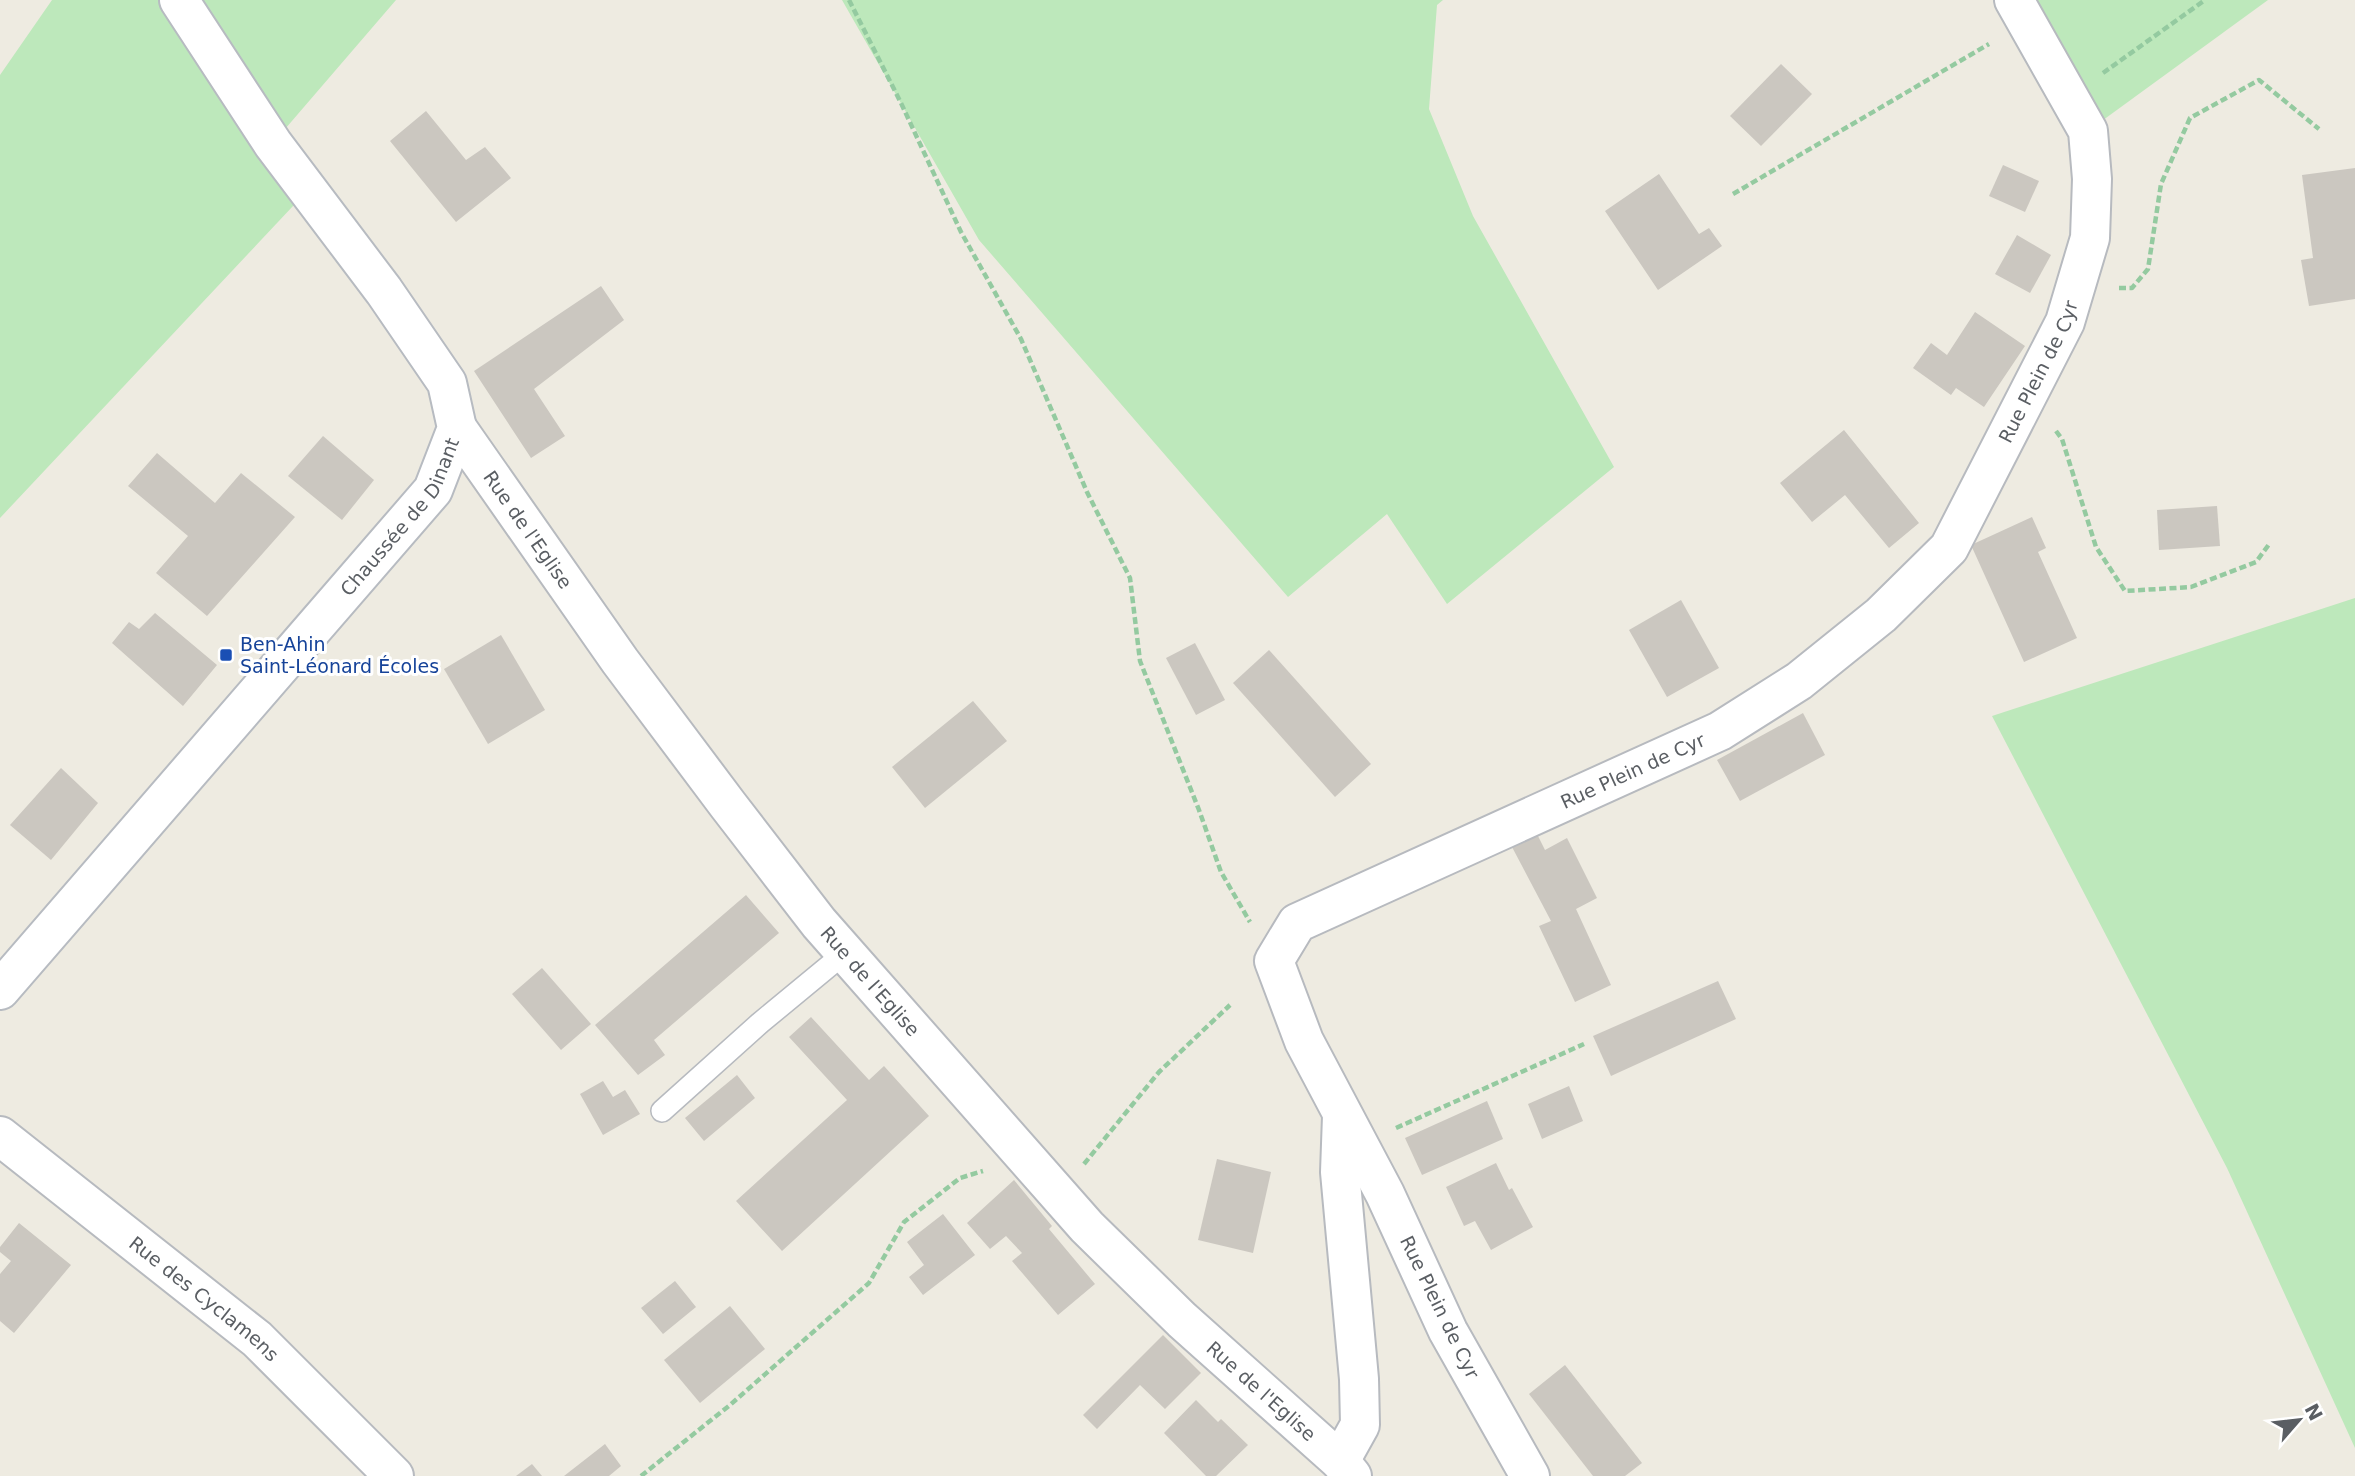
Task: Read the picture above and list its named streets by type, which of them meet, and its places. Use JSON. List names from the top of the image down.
{
  "streets": {
    "street": [
      "Rue Plein de Cyr",
      "Chaussée de Dinant",
      "Rue de l'Eglise",
      "Rue des Cyclamens"
    ]
  },
  "crossings": [
    ["Chaussée de Dinant", "Rue de l'Eglise"]
  ],
  "places": {
    "transit": ["Ben-Ahin Saint-Léonard Écoles"]
  },
  "north": "top right"
}
